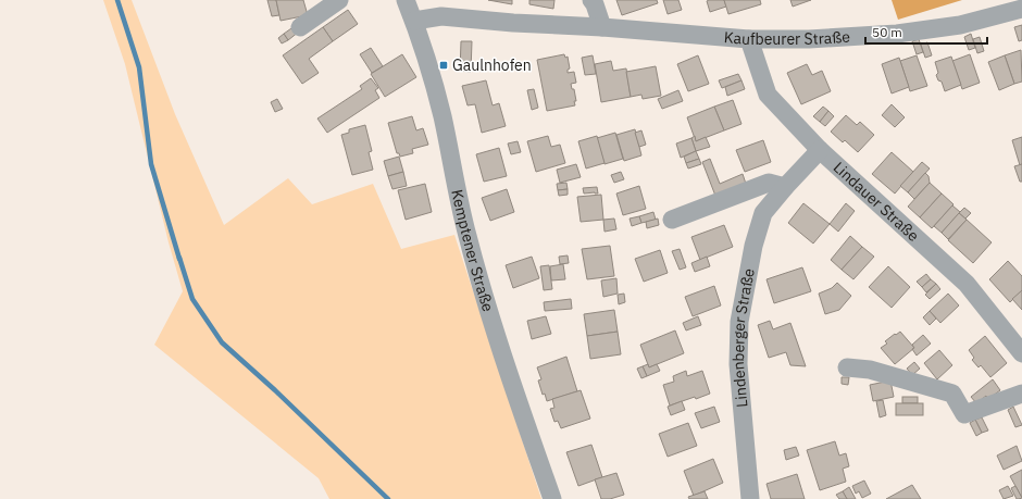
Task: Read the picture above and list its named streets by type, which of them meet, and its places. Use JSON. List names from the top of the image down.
{
  "streets": {
    "street": [
      "Kaufbeurer Straße",
      "Lindauer Straße",
      "Kemptener Straße",
      "Lindenberger Straße"
    ]
  },
  "crossings": [
    ["Kaufbeurer Straße", "Lindauer Straße"],
    ["Kaufbeurer Straße", "Kemptener Straße"],
    ["Lindauer Straße", "Lindenberger Straße"]
  ],
  "places": {
    "transit": ["Gaulnhofen"]
  },
  "scale_bar": "50 m"
}
